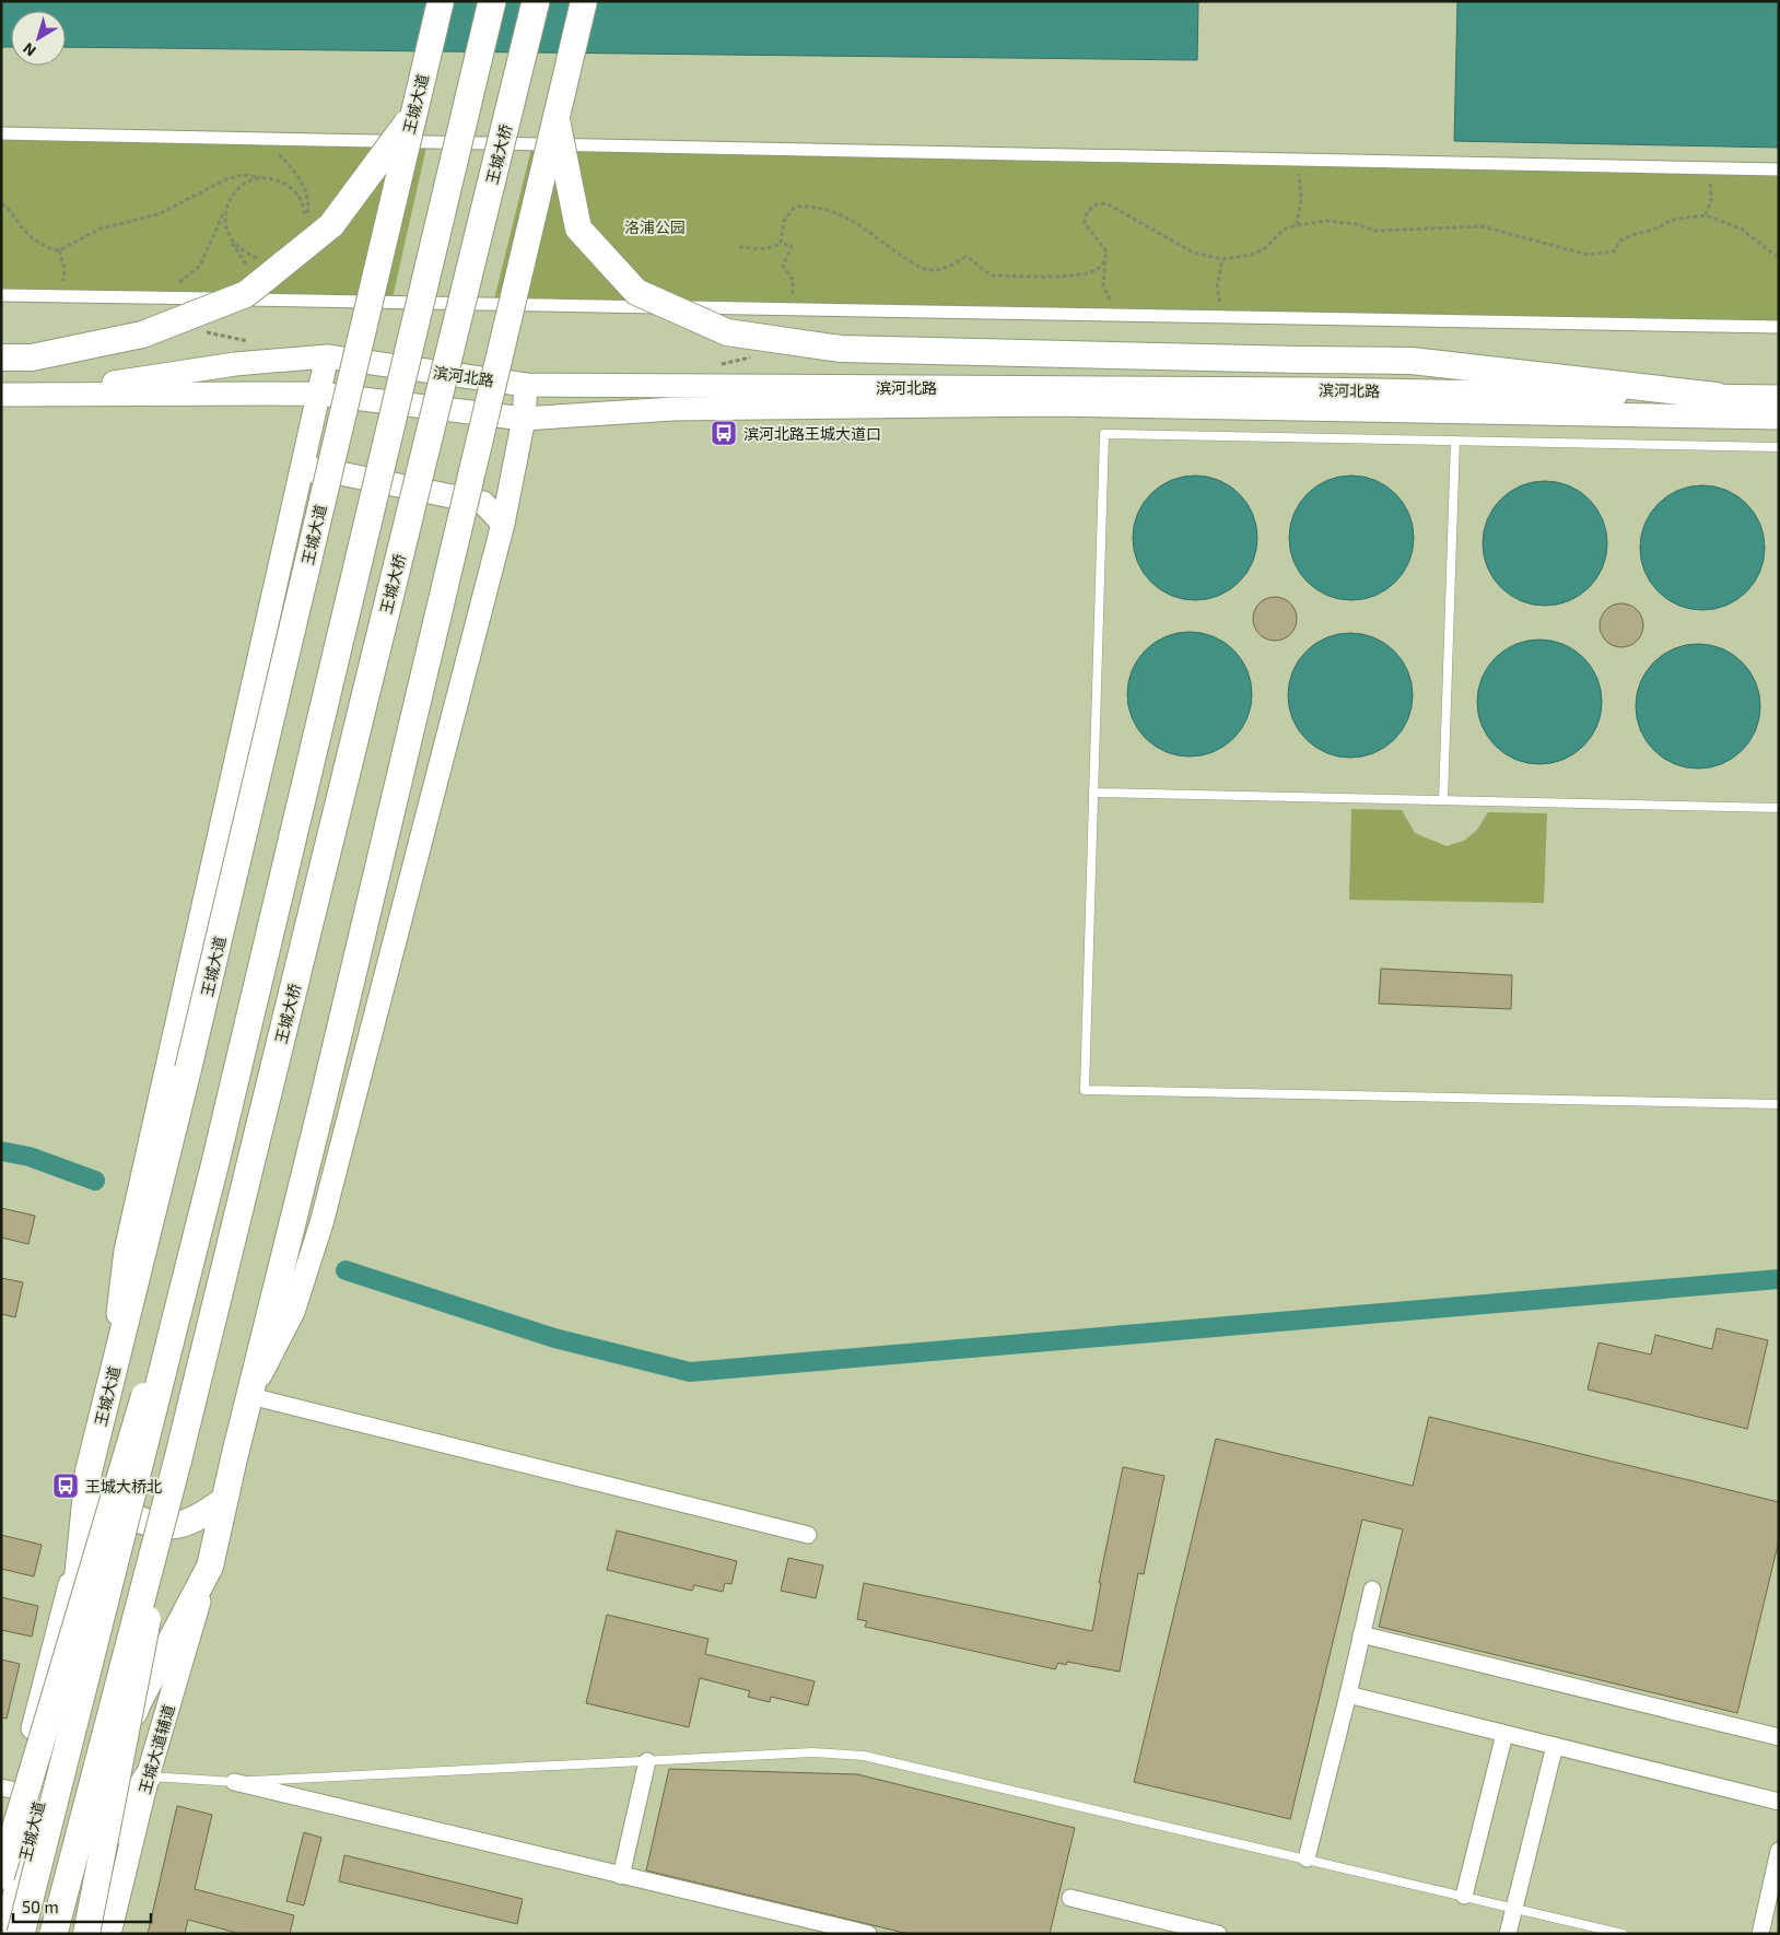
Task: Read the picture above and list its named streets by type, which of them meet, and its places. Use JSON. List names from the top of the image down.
{
  "streets": {
    "highway": ["王城大道", "王城大桥"],
    "main road": ["滨河北路", "王城大道辅道"]
  },
  "parks": ["洛浦公园"],
  "places": {
    "bus stop": ["滨河北路王城大道口", "王城大桥北"]
  },
  "scale_bar": "50 m",
  "north": "bottom left"
}
